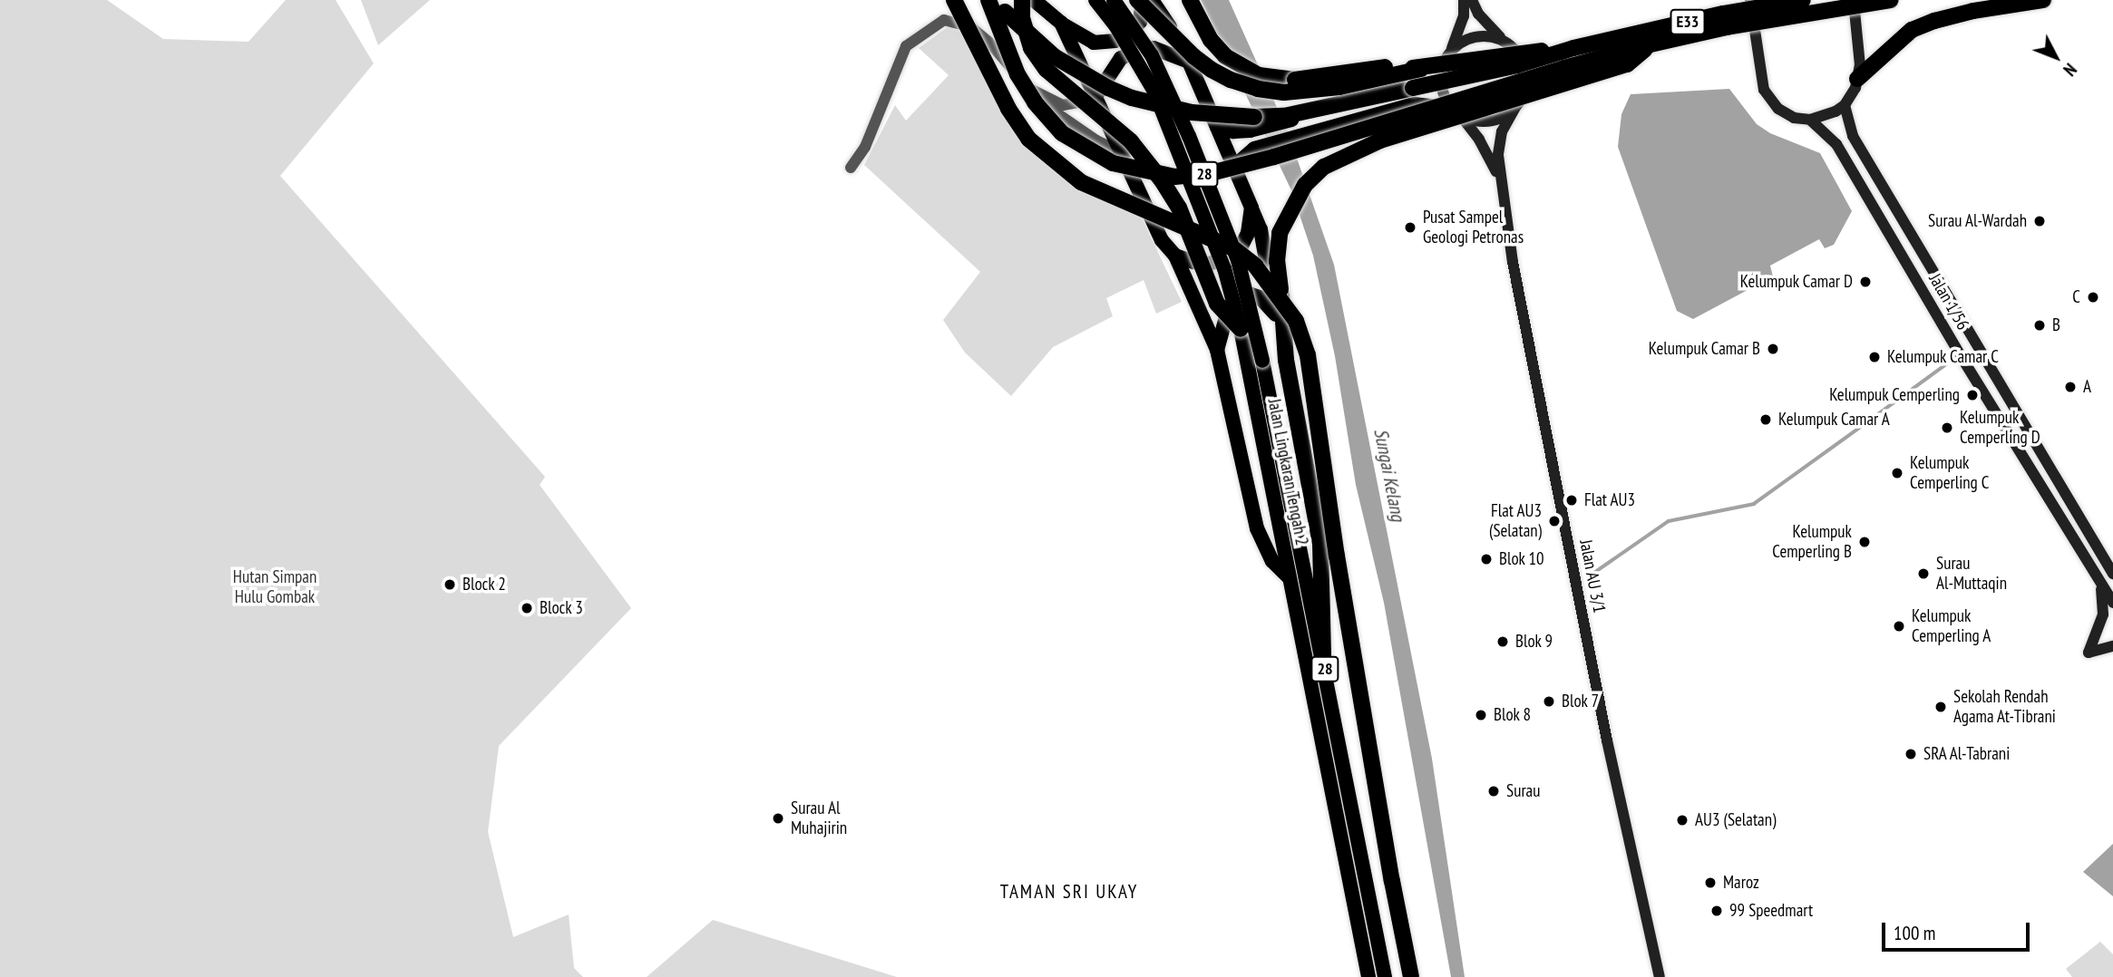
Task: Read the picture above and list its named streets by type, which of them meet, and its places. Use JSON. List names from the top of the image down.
{
  "streets": {
    "highway": ["E33", "28", "Jalan Lingkaran Tengah 2"],
    "main road": ["Jalan 1/56", "Jalan AU 3/1"]
  },
  "districts": ["TAMAN SRI UKAY"],
  "water": ["Sungai Kelang"],
  "parks": ["Hutan Simpan Hulu Gombak"],
  "places": [
    "Surau Al-Wardah",
    "Pusat Sampel Geologi Petronas",
    "Kelumpuk Camar D",
    "C",
    "B",
    "Kelumpuk Camar B",
    "Kelumpuk Camar C",
    "A",
    "Kelumpuk Cemperling",
    "Kelumpuk Camar A",
    "Kelumpuk Cemperling D",
    "Kelumpuk Cemperling C",
    "Flat AU3",
    "Flat AU3 (Selatan)",
    "Kelumpuk Cemperling B",
    "Blok 10",
    "Surau Al-Muttaqin",
    "Block 2",
    "Block 3",
    "Kelumpuk Cemperling A",
    "Blok 9",
    "Blok 7",
    "Sekolah Rendah Agama At-Tibrani",
    "Blok 8",
    "SRA Al-Tabrani",
    "Surau",
    "Surau Al Muhajirin",
    "AU3 (Selatan)",
    "Maroz",
    "99 Speedmart"
  ],
  "scale_bar": "100 m",
  "north": "bottom right"
}
